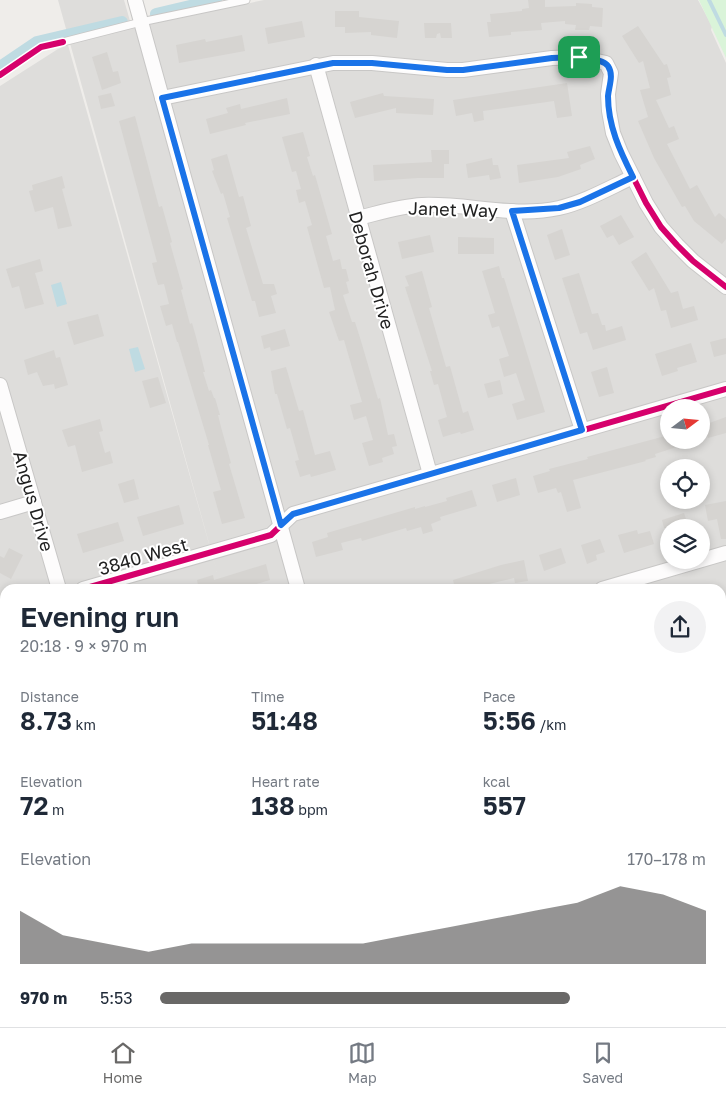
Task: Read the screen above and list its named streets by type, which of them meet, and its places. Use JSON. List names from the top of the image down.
{
  "streets": {
    "street": [
      "Janet Way",
      "Deborah Drive",
      "Angus Drive",
      "3840 West"
    ]
  },
  "crossings": [
    ["Janet Way", "Deborah Drive"],
    ["Deborah Drive", "3840 West"]
  ],
  "north": "right",
  "page": {
    "heading": ["Evening run", "20:18 · 9 × 970 m"],
    "stats": [
      ["Distance", "8.73 km"],
      ["Time", "51:48"],
      ["Pace", "5:56 /km"],
      ["Elevation", "72 m"],
      ["Heart rate", "138 bpm"],
      ["kcal", "557"]
    ],
    "chart": ["Elevation", "170–178 m"],
    "list": [
      {
        "name": "970 m",
        "note": "5:53"
      }
    ],
    "tabs": ["Home", "Map", "Saved"]
  }
}
